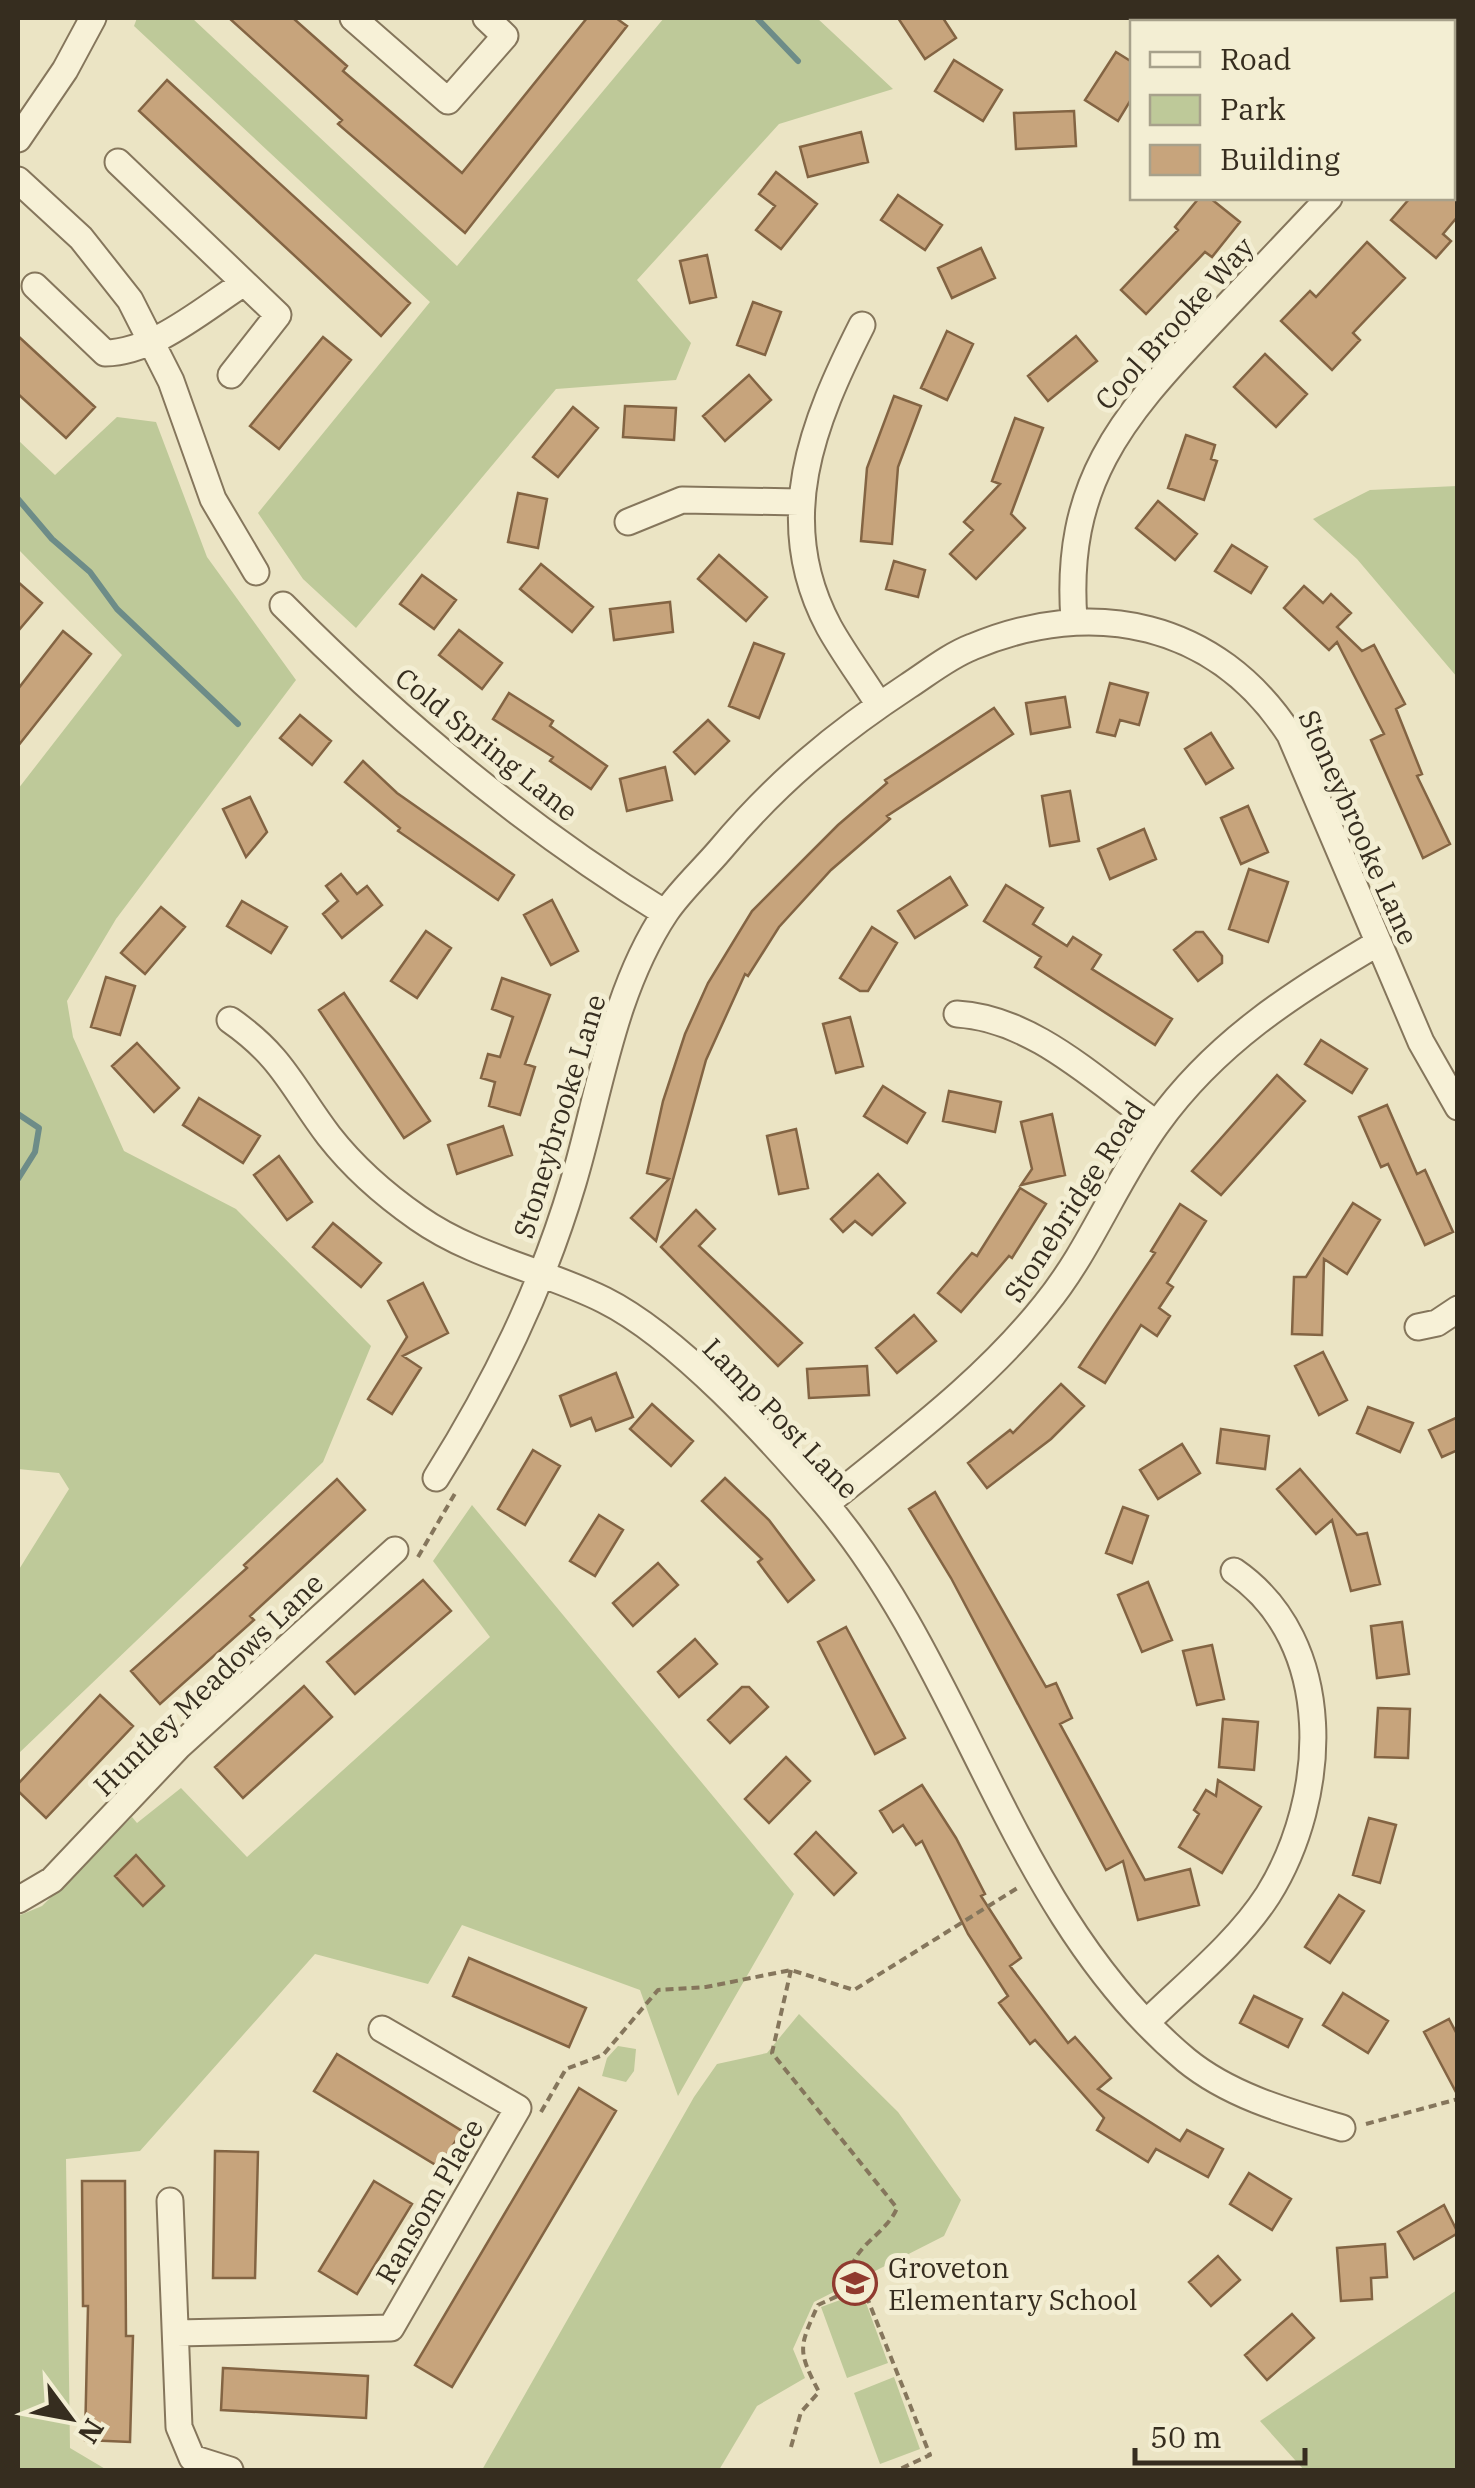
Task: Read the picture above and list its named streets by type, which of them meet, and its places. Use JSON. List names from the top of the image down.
{
  "streets": {
    "street": [
      "Cool Brooke Way",
      "Cold Spring Lane",
      "Stoneybrooke Lane",
      "Stonebridge Road",
      "Lamp Post Lane",
      "Huntley Meadows Lane",
      "Ransom Place"
    ]
  },
  "crossings": [
    ["Cool Brooke Way", "Stoneybrooke Lane"],
    ["Cold Spring Lane", "Stoneybrooke Lane"],
    ["Stoneybrooke Lane", "Stonebridge Road"],
    ["Stoneybrooke Lane", "Lamp Post Lane"],
    ["Stonebridge Road", "Lamp Post Lane"]
  ],
  "places": {
    "school or university": ["Groveton Elementary School"]
  },
  "legend": ["Road", "Park", "Building"],
  "scale_bar": "50 m",
  "north": "bottom right"
}
